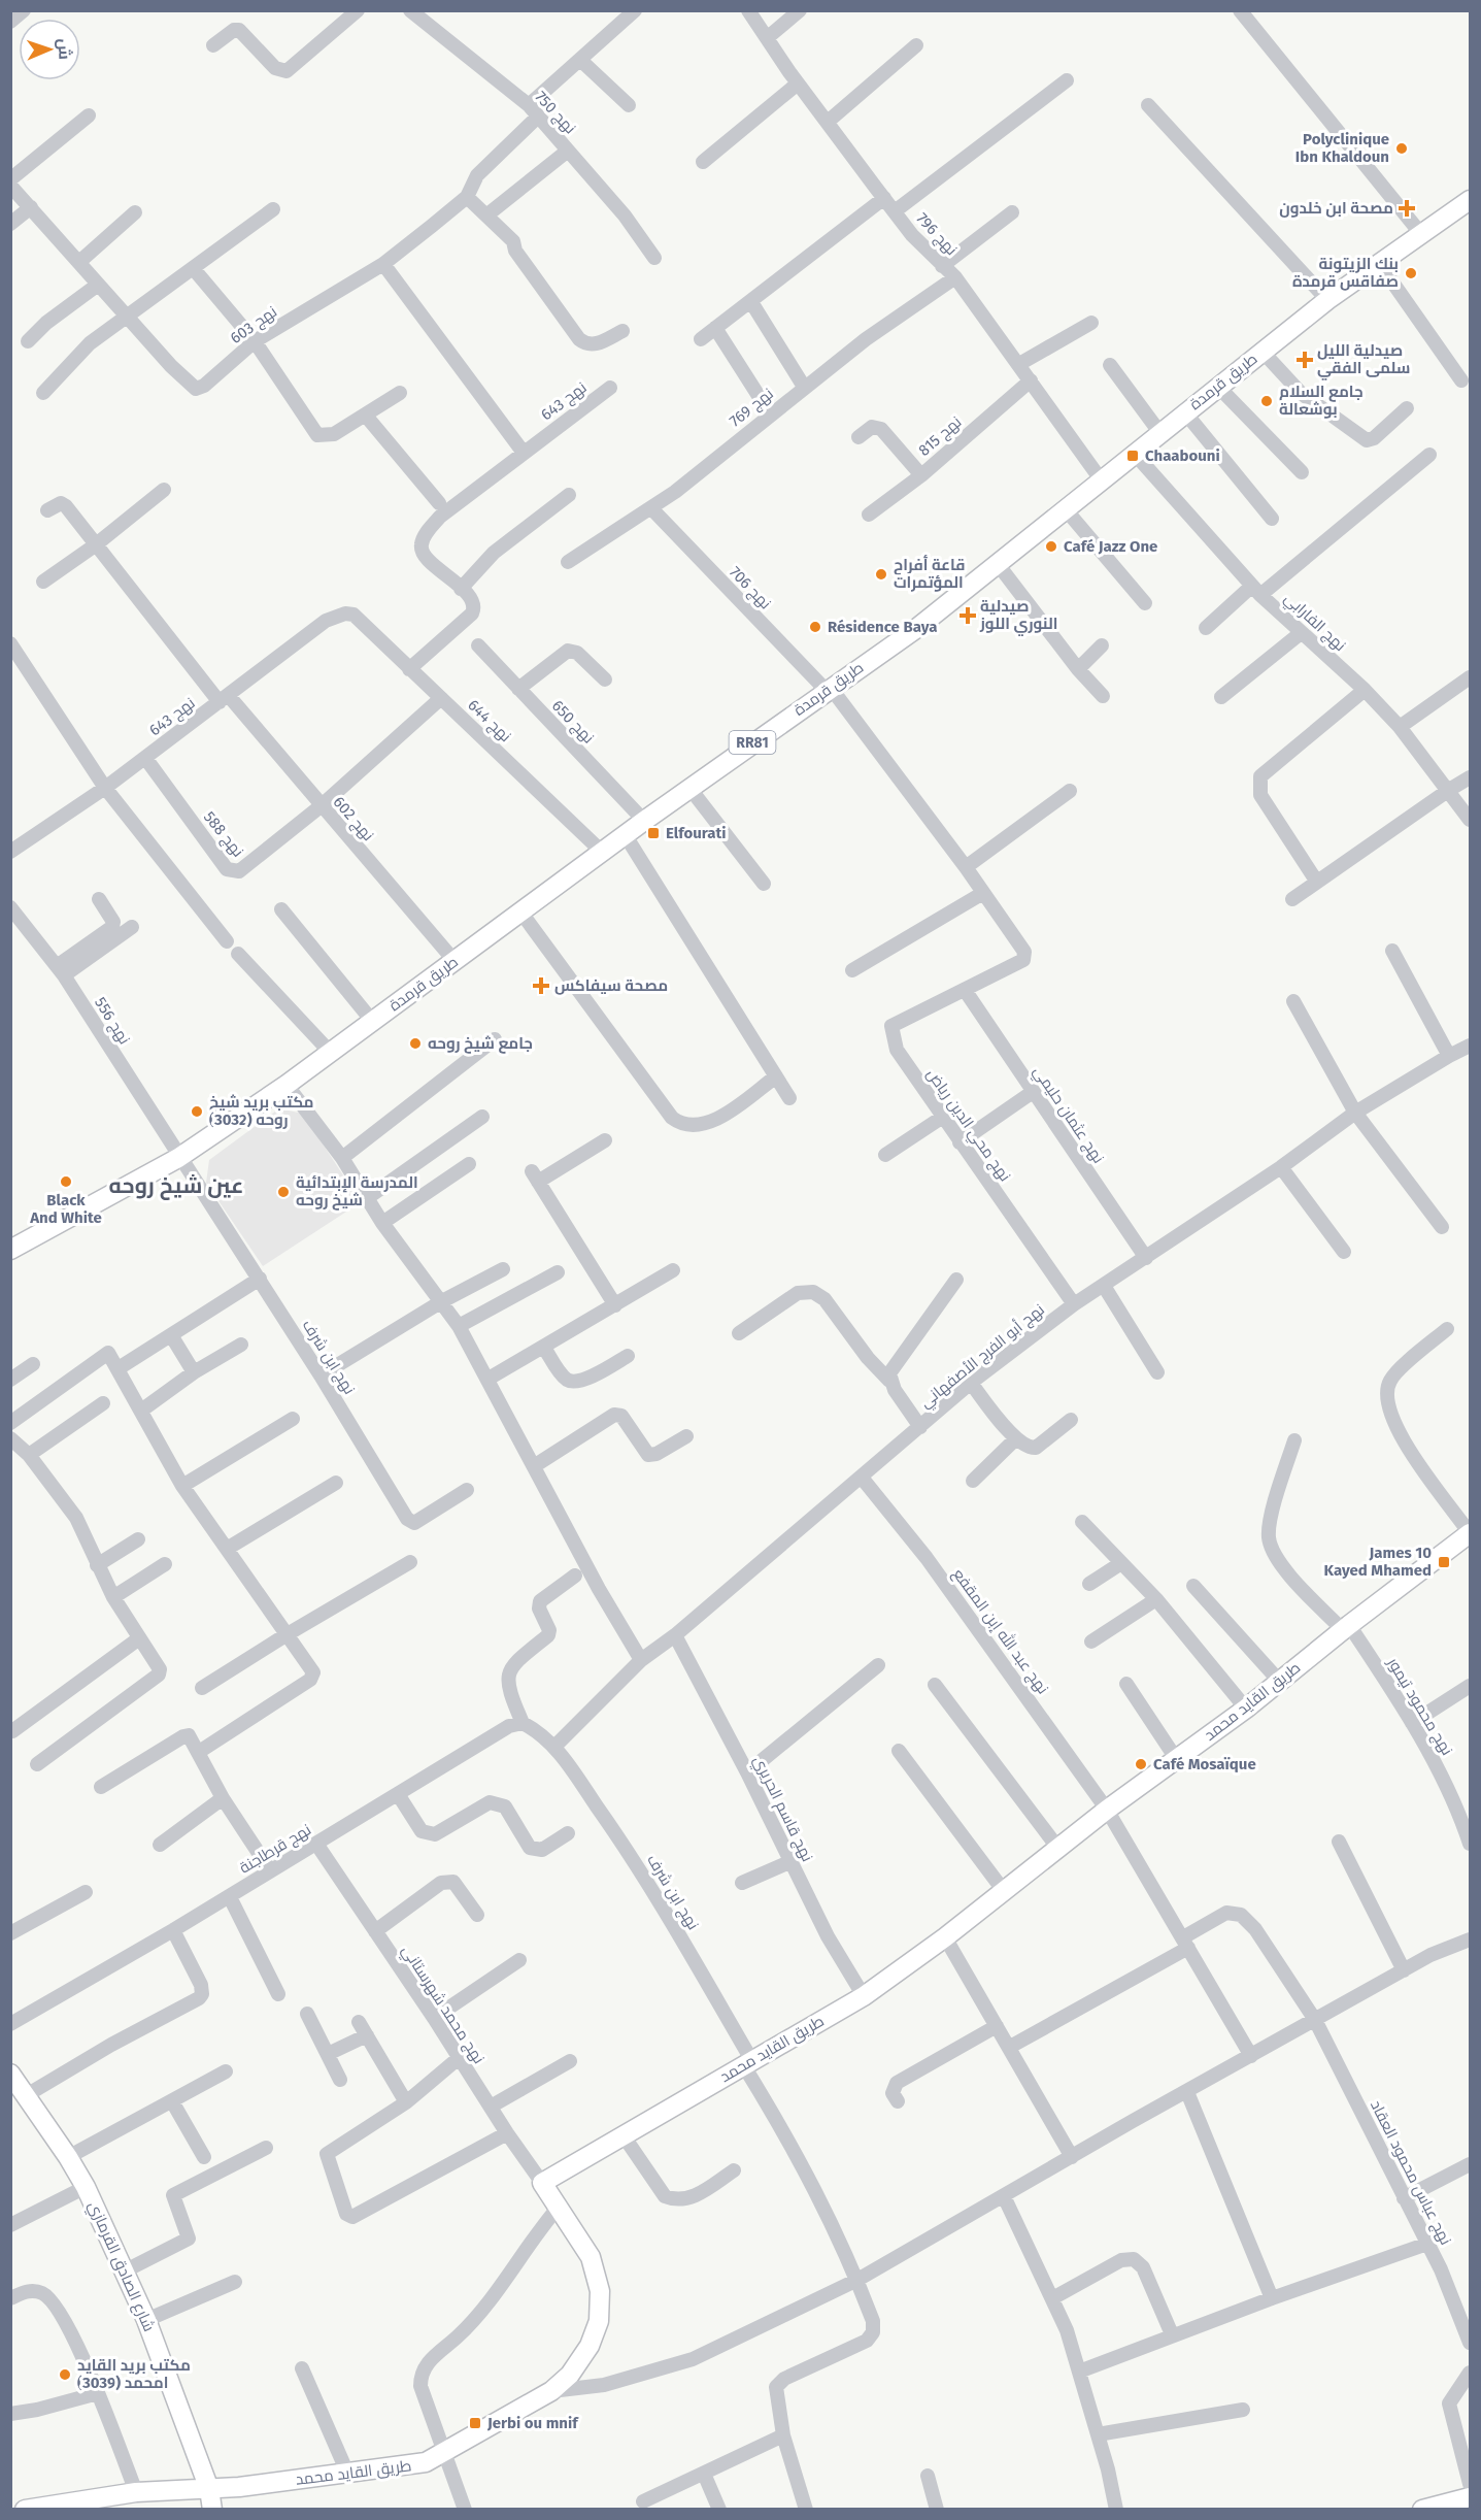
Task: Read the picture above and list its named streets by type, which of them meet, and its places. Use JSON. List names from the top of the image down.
{
  "streets": {
    "main road": [
      "طريق قرمدة",
      "RR81",
      "طريق القايد محمد",
      "شارع الصادق القرمازي"
    ],
    "street": [
      "نهج 750",
      "نهج 796",
      "نهج 603",
      "نهج 643",
      "نهج 769",
      "نهج 815",
      "نهج 706",
      "نهج الفارابي",
      "نهج 644",
      "نهج 650",
      "نهج 602",
      "نهج 588",
      "نهج 556",
      "نهج عثمان حليمي",
      "نهج محي الدين رياض",
      "نهج أبو الفرج الأصفهاني",
      "نهج ابن شرف",
      "نهج عبد الله إبن المقفع",
      "نهج محمود تيمور",
      "نهج قاسم الحريري",
      "نهج قرطاجنة",
      "نهج محمد شهرستاني",
      "نهج عباس محمود العقاد"
    ]
  },
  "crossings": [
    ["نهج 750", "نهج 603"],
    ["نهج 796", "طريق قرمدة"],
    ["نهج 796", "نهج 769"],
    ["نهج 796", "نهج 815"],
    ["طريق قرمدة", "نهج 706"],
    ["طريق قرمدة", "نهج الفارابي"],
    ["طريق قرمدة", "نهج 644"],
    ["طريق قرمدة", "نهج 650"],
    ["طريق قرمدة", "نهج 602"],
    ["طريق قرمدة", "نهج 556"],
    ["طريق قرمدة", "نهج ابن شرف"],
    ["نهج 643", "نهج 644"],
    ["نهج 643", "نهج 602"],
    ["نهج 643", "نهج 588"],
    ["نهج 769", "نهج 706"],
    ["نهج 706", "نهج عثمان حليمي"],
    ["نهج 706", "نهج محي الدين رياض"],
    ["نهج 602", "نهج 588"],
    ["نهج 556", "نهج ابن شرف"],
    ["نهج عثمان حليمي", "نهج محي الدين رياض"],
    ["نهج عثمان حليمي", "نهج أبو الفرج الأصفهاني"],
    ["نهج محي الدين رياض", "نهج أبو الفرج الأصفهاني"],
    ["نهج أبو الفرج الأصفهاني", "نهج ابن شرف"],
    ["نهج أبو الفرج الأصفهاني", "نهج عبد الله إبن المقفع"],
    ["نهج أبو الفرج الأصفهاني", "نهج قاسم الحريري"],
    ["نهج ابن شرف", "طريق القايد محمد"],
    ["نهج عبد الله إبن المقفع", "طريق القايد محمد"],
    ["نهج عبد الله إبن المقفع", "نهج عباس محمود العقاد"],
    ["طريق القايد محمد", "نهج محمود تيمور"],
    ["طريق القايد محمد", "نهج قاسم الحريري"],
    ["طريق القايد محمد", "نهج محمد شهرستاني"],
    ["طريق القايد محمد", "شارع الصادق القرمازي"],
    ["نهج قرطاجنة", "نهج محمد شهرستاني"]
  ],
  "districts": ["عين شيخ روحه"],
  "places": {
    "other": [
      "Polyclinique Ibn Khaldoun",
      "بنك الزيتونة صفاقس قرمدة",
      "جامع السلام بوشعالة",
      "Café Jazz One",
      "قاعة أفراح المؤتمرات",
      "Résidence Baya",
      "جامع شيخ روحه",
      "مكتب بريد شيخ روحه (3032)",
      "Black And White",
      "المدرسة الإبتدائية شيخ روحه",
      "Café Mosaïque",
      "مكتب بريد القايد امحمد (3039)"
    ],
    "health": [
      "مصحة ابن خلدون",
      "صيدلية الليل سلمى الفقي",
      "صيدلية النوري اللوز",
      "مصحة سيفاكس"
    ],
    "transit": [
      "Chaabouni",
      "Elfourati",
      "James 10 Kayed Mhamed",
      "Jerbi ou mnif"
    ]
  },
  "north": "right"
}
